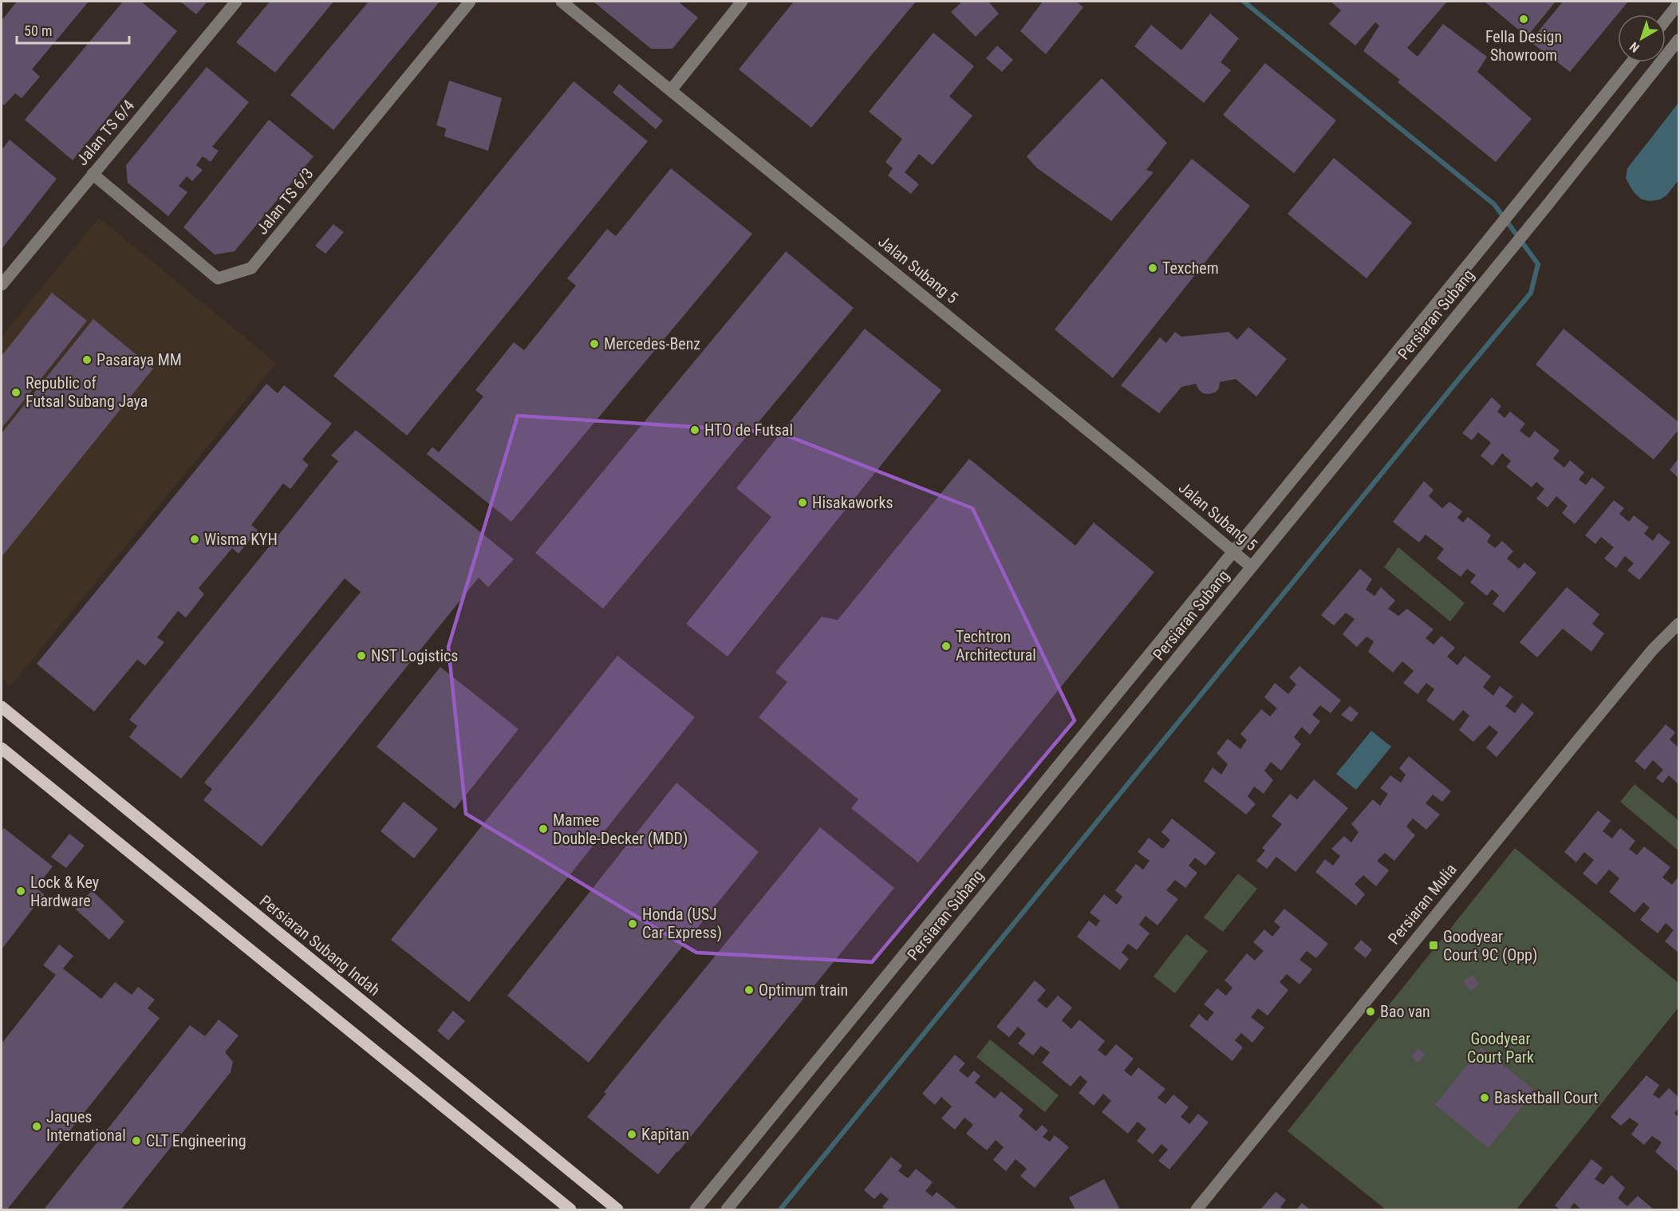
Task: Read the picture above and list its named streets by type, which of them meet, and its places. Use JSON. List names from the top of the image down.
{
  "streets": {
    "main road": ["Persiaran Subang Indah"],
    "street": [
      "Jalan TS 6/4",
      "Jalan TS 6/3",
      "Jalan Subang 5",
      "Persiaran Subang",
      "Persiaran Mulia"
    ]
  },
  "crossings": [
    ["Jalan TS 6/4", "Jalan TS 6/3"],
    ["Jalan Subang 5", "Persiaran Subang"]
  ],
  "parks": ["Goodyear Court Park"],
  "places": {
    "other": [
      "Fella Design Showroom",
      "Texchem",
      "Mercedes-Benz",
      "Pasaraya MM",
      "Republic of Futsal Subang Jaya",
      "HTO de Futsal",
      "Hisakaworks",
      "Wisma KYH",
      "Techtron Architectural",
      "NST Logistics",
      "Mamee Double-Decker (MDD)",
      "Lock & Key Hardware",
      "Honda (USJ Car Express)",
      "Optimum train",
      "Bao van",
      "Basketball Court",
      "Jaques International",
      "Kapitan",
      "CLT Engineering"
    ],
    "transit": ["Goodyear Court 9C (Opp)"]
  },
  "scale_bar": "50 m",
  "north": "bottom left"
}
